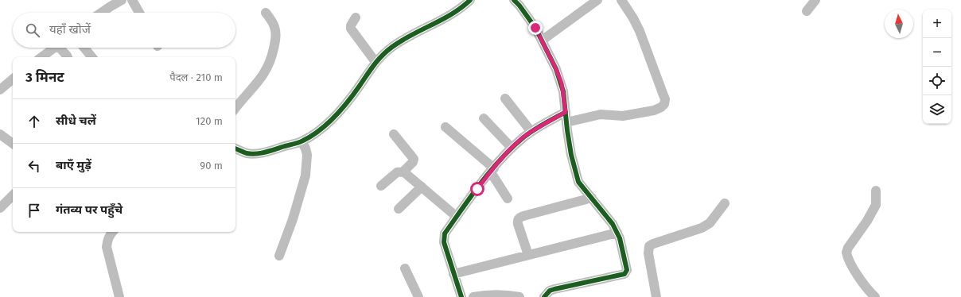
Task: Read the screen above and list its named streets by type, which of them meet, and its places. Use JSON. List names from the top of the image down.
{
  "north": "top",
  "page": {
    "map_buttons": ["+", "−"],
    "search": "यहाँ खोजें",
    "heading": ["3 मिनट", "पैदल · 210 m"],
    "list": [
      ["सीधे चलें", "120 m"],
      ["बाएँ मुड़ें", "90 m"],
      "गंतव्य पर पहुँचे"
    ]
  }
}
